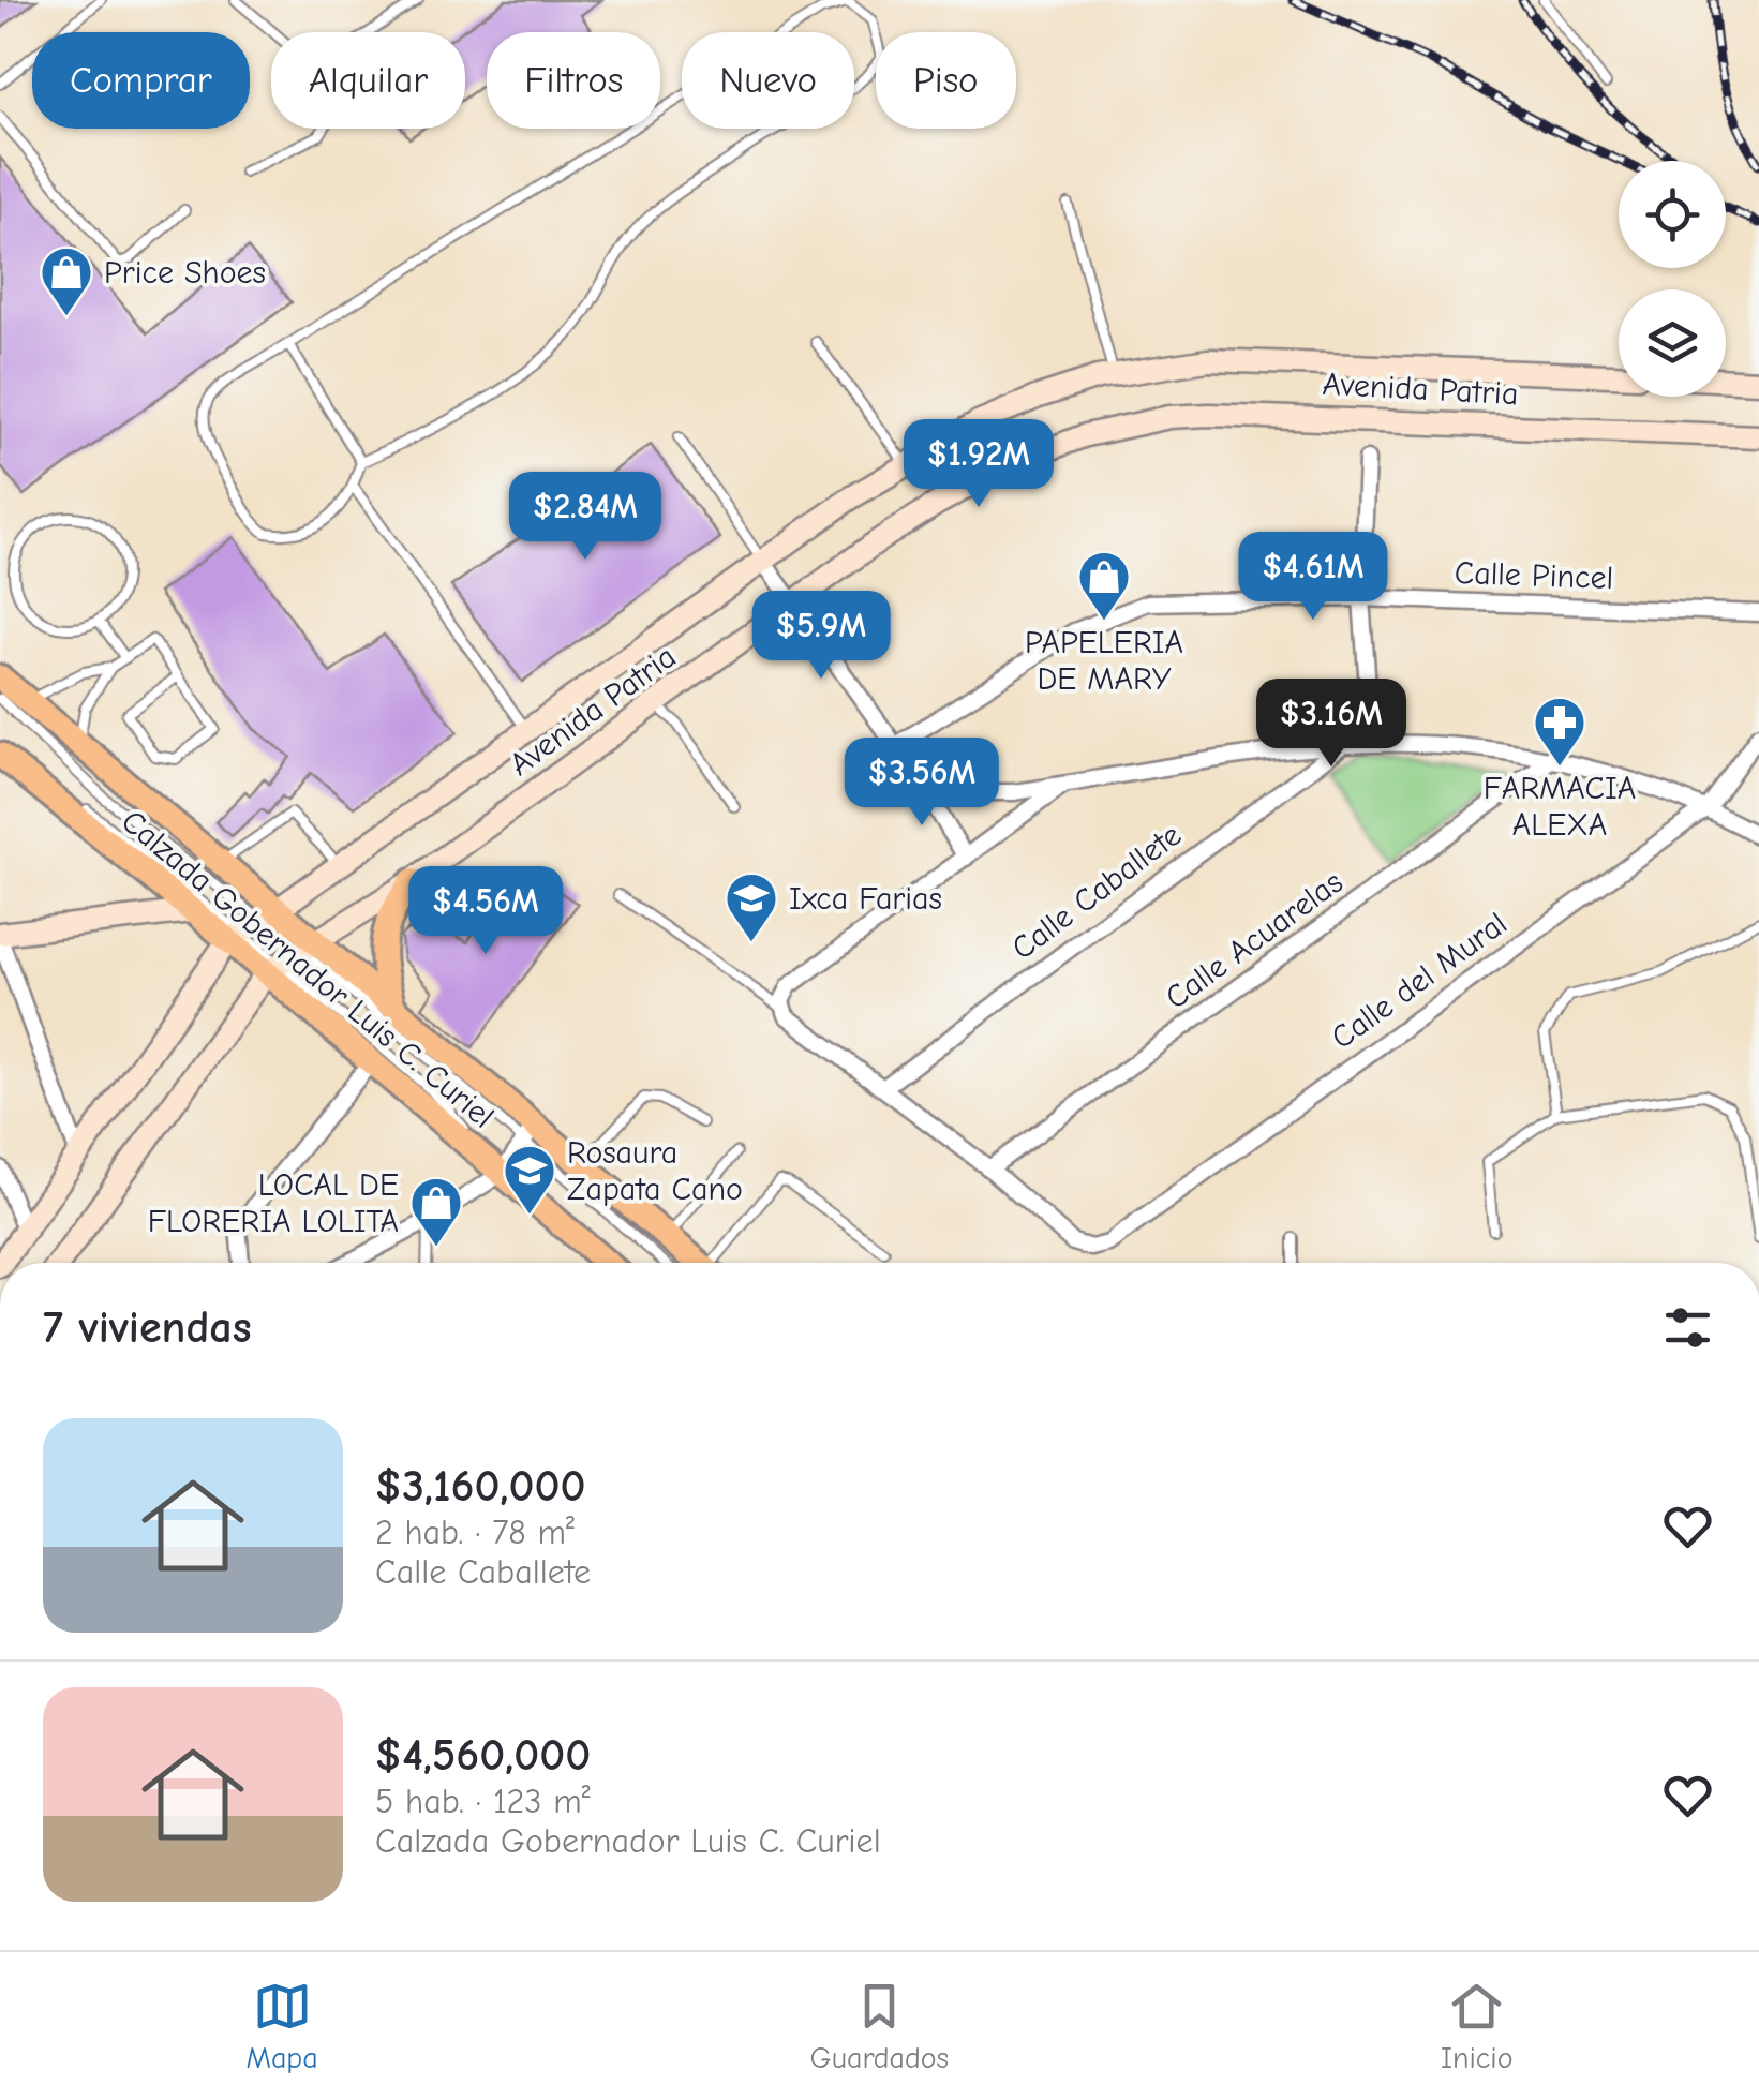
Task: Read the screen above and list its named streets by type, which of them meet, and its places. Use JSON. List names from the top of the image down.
{
  "streets": {
    "main road": ["Calzada Gobernador Luis C. Curiel"],
    "street": [
      "Avenida Patria",
      "Calle Pincel",
      "Calle Caballete",
      "Calle Acuarelas",
      "Calle del Mural"
    ]
  },
  "crossings": [
    ["Avenida Patria", "Calzada Gobernador Luis C. Curiel"],
    ["Calle Acuarelas", "Calle del Mural"]
  ],
  "places": {
    "shop": ["Price Shoes", "PAPELERIA DE MARY", "LOCAL DE FLORERIA LOLITA"],
    "pharmacy": ["FARMACIA ALEXA"],
    "school or university": ["Ixca Farias", "Rosaura Zapata Cano"]
  },
  "page": {
    "chip": [
      "Comprar",
      "Alquilar",
      "Filtros",
      "Nuevo",
      "Piso"
    ],
    "price": [
      "$1.92M",
      "$2.84M",
      "$4.61M",
      "$5.9M",
      "$3.16M",
      "$3.56M",
      "$4.56M"
    ],
    "heading": "7 viviendas",
    "list": [
      {
        "name": "$3,160,000",
        "note": "2 hab. · 78 m² · Calle Caballete"
      },
      {
        "name": "$4,560,000",
        "note": "5 hab. · 123 m² · Calzada Gobernador Luis C. Curiel"
      }
    ],
    "tabs": ["Mapa", "Guardados", "Inicio"]
  }
}
